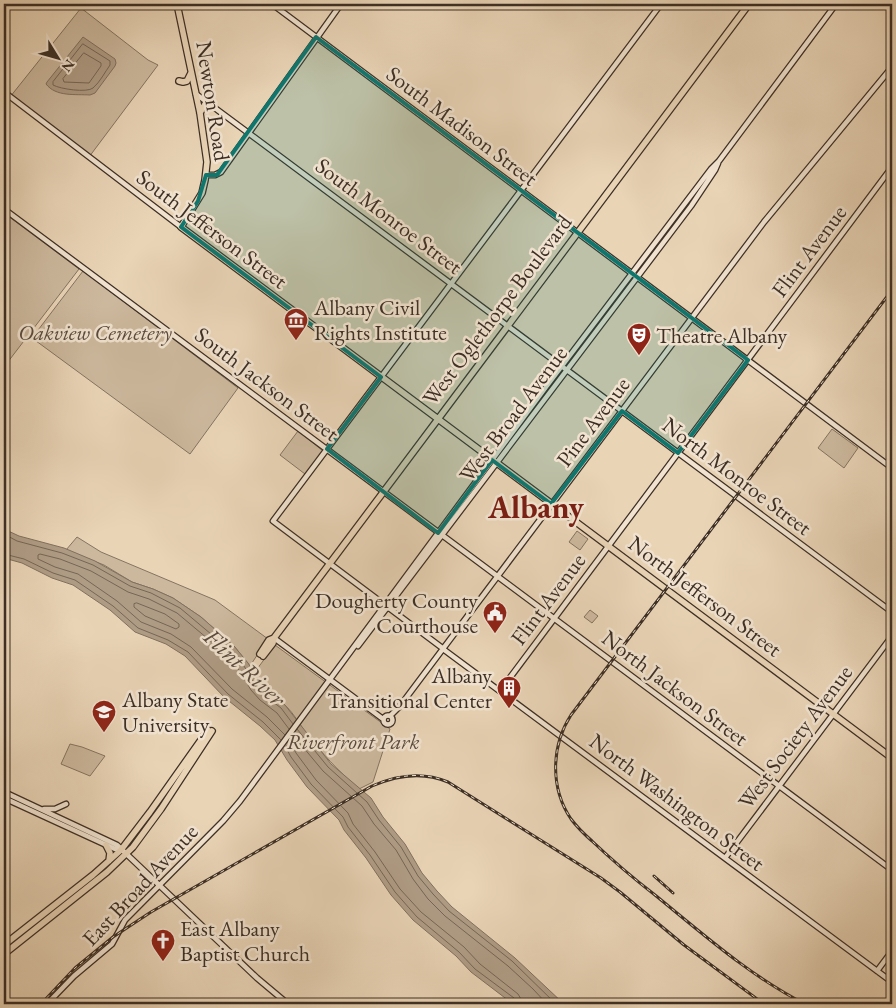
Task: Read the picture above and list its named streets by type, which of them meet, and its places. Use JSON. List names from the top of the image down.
{
  "streets": {
    "main road": [
      "Newton Road",
      "South Madison Street",
      "South Monroe Street",
      "South Jefferson Street",
      "Flint Avenue",
      "West Oglethorpe Boulevard",
      "South Jackson Street",
      "West Broad Avenue",
      "Pine Avenue",
      "North Monroe Street",
      "North Jefferson Street",
      "North Jackson Street",
      "West Society Avenue",
      "North Washington Street",
      "East Broad Avenue"
    ]
  },
  "crossings": [
    ["Newton Road", "South Monroe Street"],
    ["Newton Road", "South Jefferson Street"],
    ["South Madison Street", "Flint Avenue"],
    ["South Madison Street", "West Oglethorpe Boulevard"],
    ["South Madison Street", "West Broad Avenue"],
    ["South Madison Street", "Pine Avenue"],
    ["South Monroe Street", "West Oglethorpe Boulevard"],
    ["South Monroe Street", "West Broad Avenue"],
    ["South Monroe Street", "North Monroe Street"],
    ["South Jefferson Street", "West Oglethorpe Boulevard"],
    ["South Jefferson Street", "West Broad Avenue"],
    ["South Jefferson Street", "North Jefferson Street"],
    ["Flint Avenue", "North Monroe Street"],
    ["Flint Avenue", "North Jefferson Street"],
    ["Flint Avenue", "North Jackson Street"],
    ["Flint Avenue", "North Washington Street"],
    ["West Oglethorpe Boulevard", "South Jackson Street"],
    ["West Oglethorpe Boulevard", "North Washington Street"],
    ["South Jackson Street", "West Broad Avenue"],
    ["South Jackson Street", "North Jackson Street"],
    ["South Jackson Street", "North Washington Street"],
    ["West Broad Avenue", "North Monroe Street"],
    ["West Broad Avenue", "North Jefferson Street"],
    ["West Broad Avenue", "North Jackson Street"],
    ["West Broad Avenue", "North Washington Street"],
    ["West Broad Avenue", "East Broad Avenue"],
    ["Pine Avenue", "North Monroe Street"],
    ["Pine Avenue", "North Jefferson Street"],
    ["Pine Avenue", "North Jackson Street"],
    ["Pine Avenue", "North Washington Street"],
    ["North Jefferson Street", "West Society Avenue"],
    ["North Jackson Street", "West Society Avenue"],
    ["West Society Avenue", "North Washington Street"]
  ],
  "districts": ["Albany"],
  "water": ["Flint River"],
  "parks": ["Oakview Cemetery", "Riverfront Park"],
  "places": {
    "museum": ["Albany Civil Rights Institute"],
    "theatre": ["Theatre Albany"],
    "public building": ["Dougherty County Courthouse"],
    "building": ["Albany Transitional Center"],
    "school or university": ["Albany State University"],
    "church": ["East Albany Baptist Church"]
  },
  "north": "bottom right"
}
